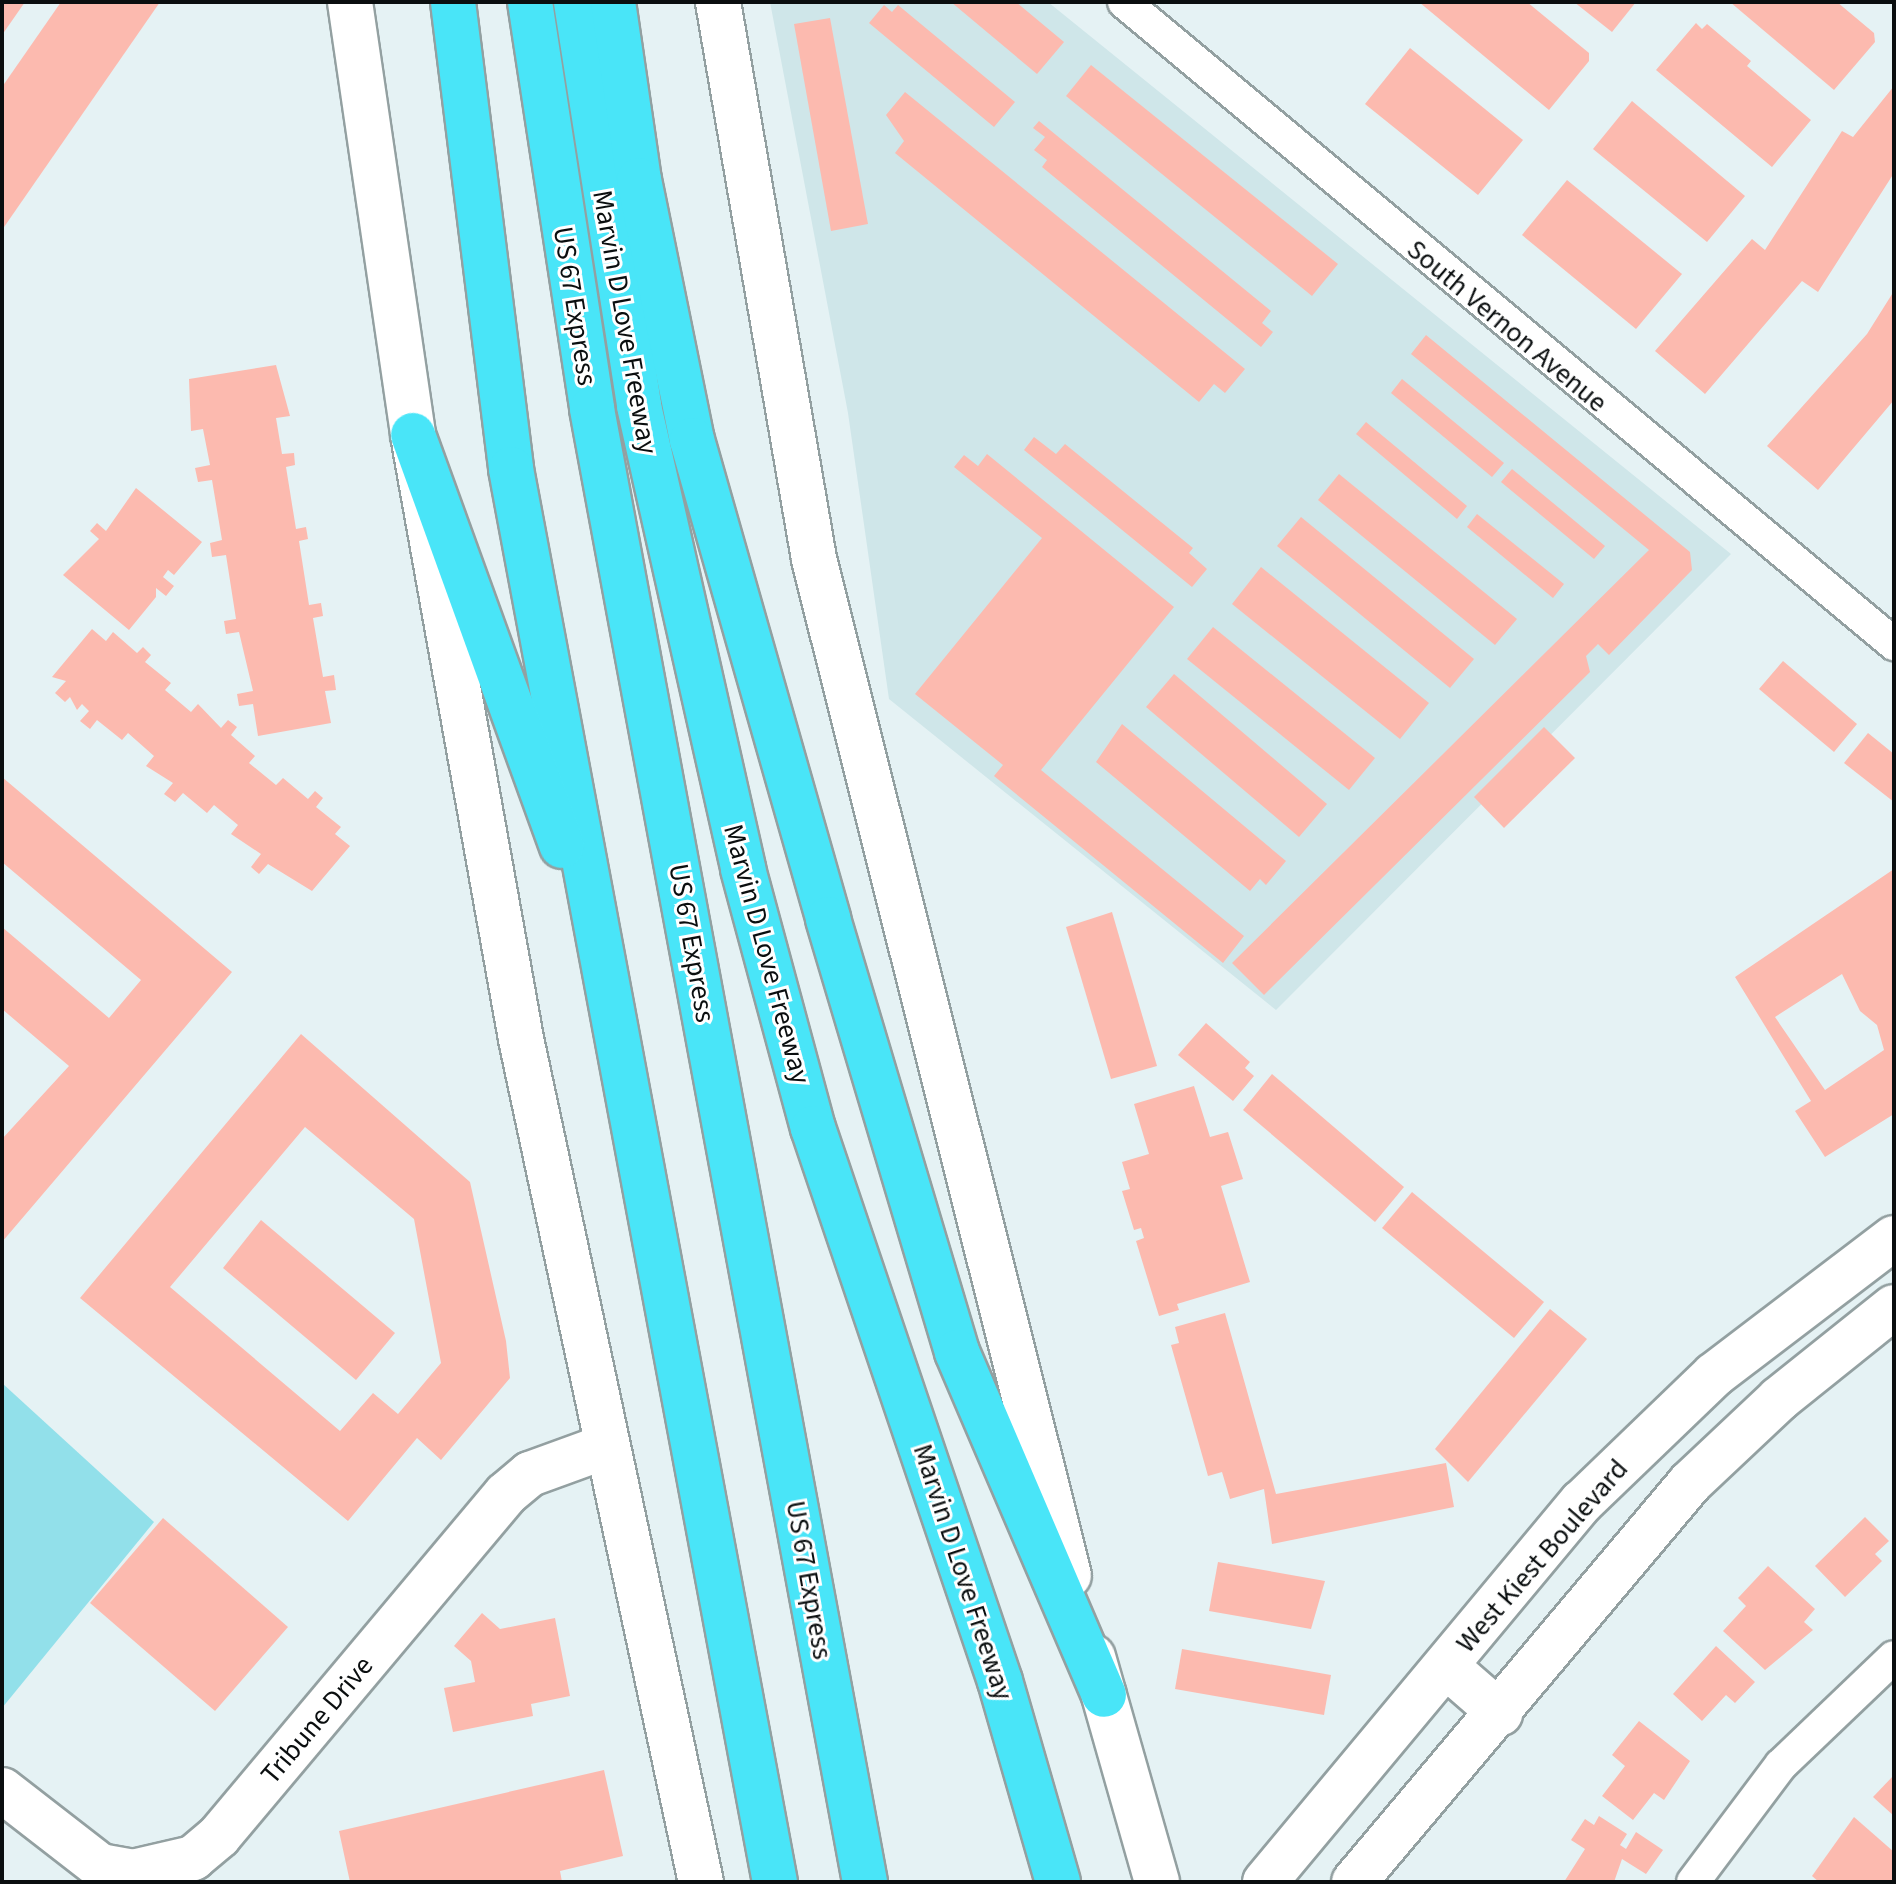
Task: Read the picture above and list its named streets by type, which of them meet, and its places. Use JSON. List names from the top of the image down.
{
  "streets": {
    "highway": ["US 67 Express", "Marvin D Love Freeway"],
    "main road": ["West Kiest Boulevard", "Tribune Drive"],
    "street": ["South Vernon Avenue"]
  }
}
